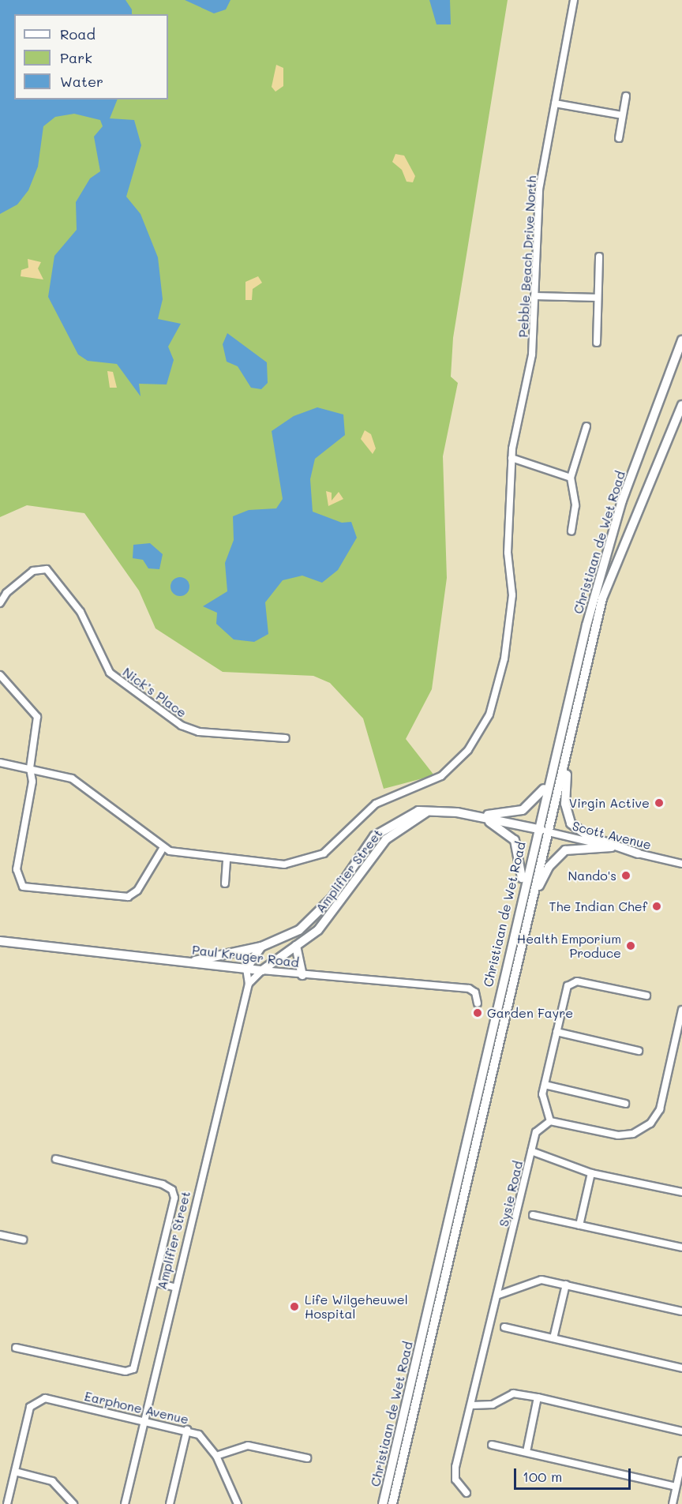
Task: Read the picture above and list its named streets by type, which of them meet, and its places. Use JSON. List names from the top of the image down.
{
  "streets": {
    "main road": [
      "Christiaan de Wet Road",
      "Scott Avenue",
      "Amplifier Street",
      "Paul Kruger Road"
    ],
    "street": [
      "Pebble Beach Drive North",
      "Nick’s Place",
      "Sysie Road",
      "Earphone Avenue"
    ]
  },
  "crossings": [
    ["Christiaan de Wet Road", "Scott Avenue"],
    ["Christiaan de Wet Road", "Amplifier Street"],
    ["Scott Avenue", "Amplifier Street"],
    ["Amplifier Street", "Paul Kruger Road"],
    ["Amplifier Street", "Earphone Avenue"]
  ],
  "places": [
    "Virgin Active",
    "Nando's",
    "The Indian Chef",
    "Health Emporium Produce",
    "Garden Fayre",
    "Life Wilgeheuwel Hospital"
  ],
  "legend": ["Road", "Park", "Water"],
  "scale_bar": "100 m"
}
